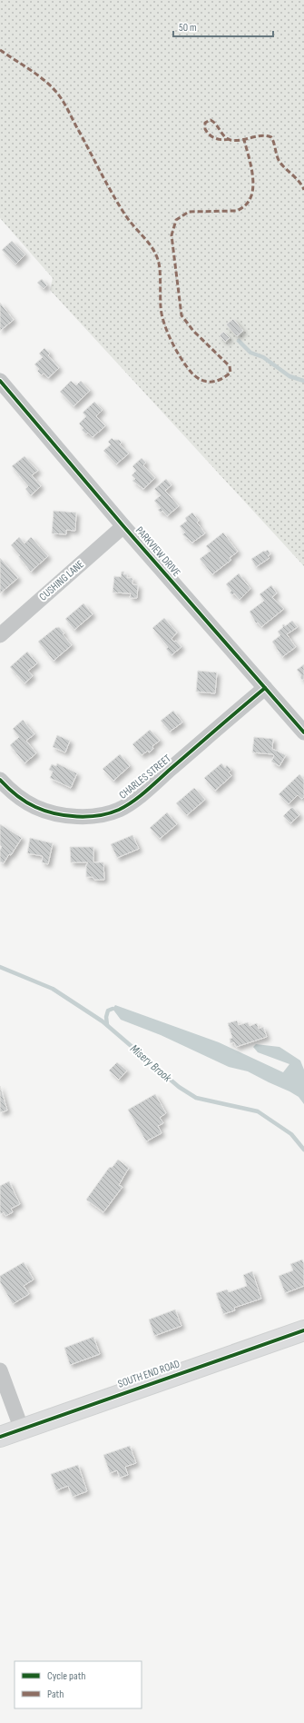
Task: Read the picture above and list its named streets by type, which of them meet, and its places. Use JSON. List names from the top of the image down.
{
  "streets": {
    "street": [
      "PARKVIEW DRIVE",
      "CUSHING LANE",
      "CHARLES STREET",
      "SOUTH END ROAD"
    ]
  },
  "crossings": [
    ["PARKVIEW DRIVE", "CUSHING LANE"],
    ["PARKVIEW DRIVE", "CHARLES STREET"]
  ],
  "water": ["Misery Brook"],
  "legend": ["Cycle path", "Path"],
  "scale_bar": "50 m"
}
